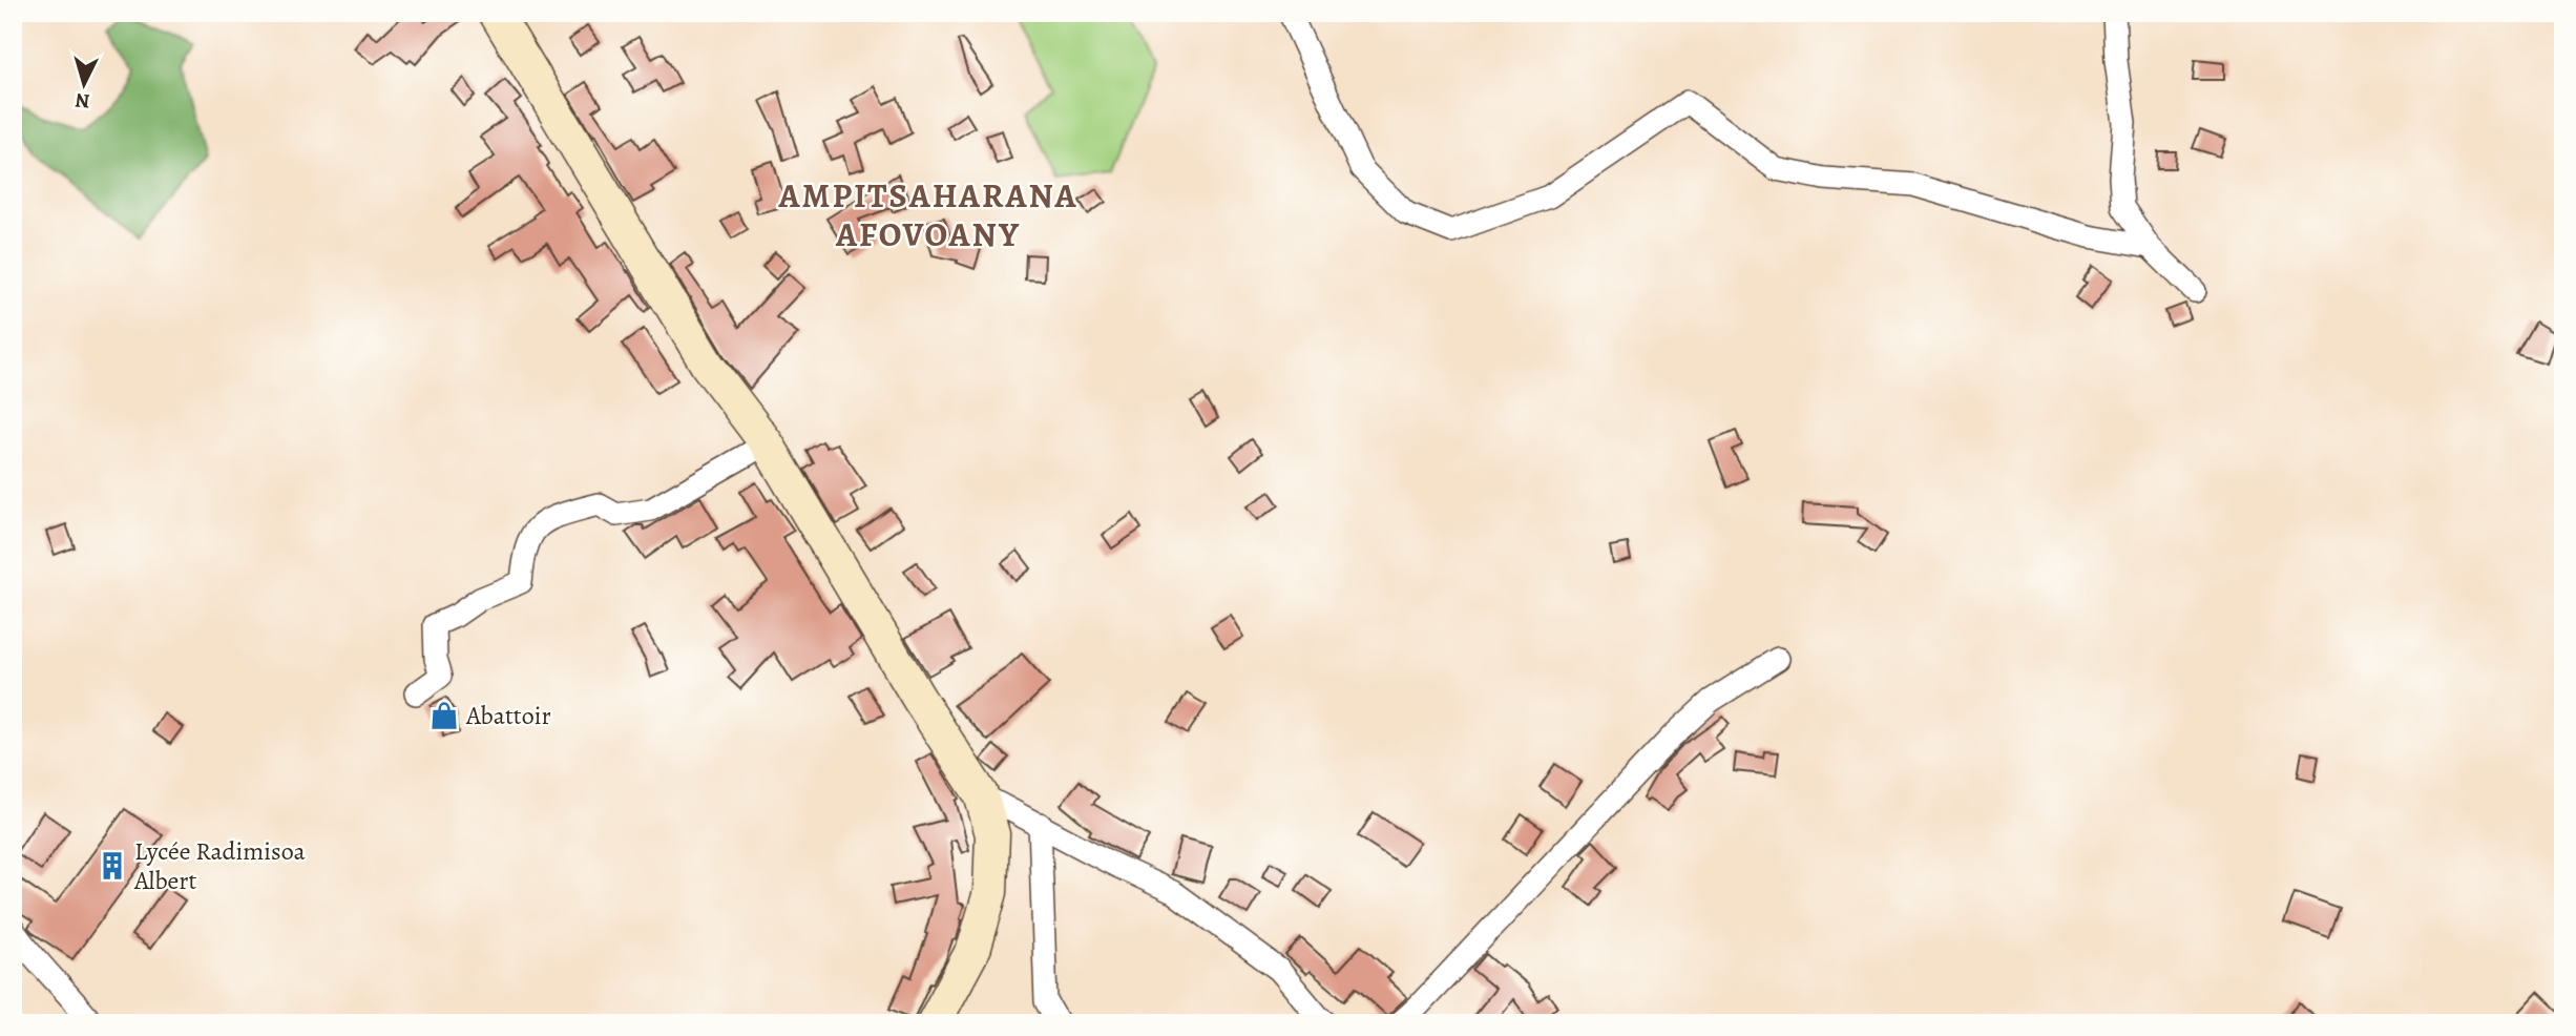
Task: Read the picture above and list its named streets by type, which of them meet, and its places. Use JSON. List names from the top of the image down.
{
  "districts": ["AMPITSAHARANA AFOVOANY"],
  "places": {
    "shop": ["Abattoir"],
    "building": ["Lycée Radimisoa Albert"]
  },
  "north": "bottom"
}
